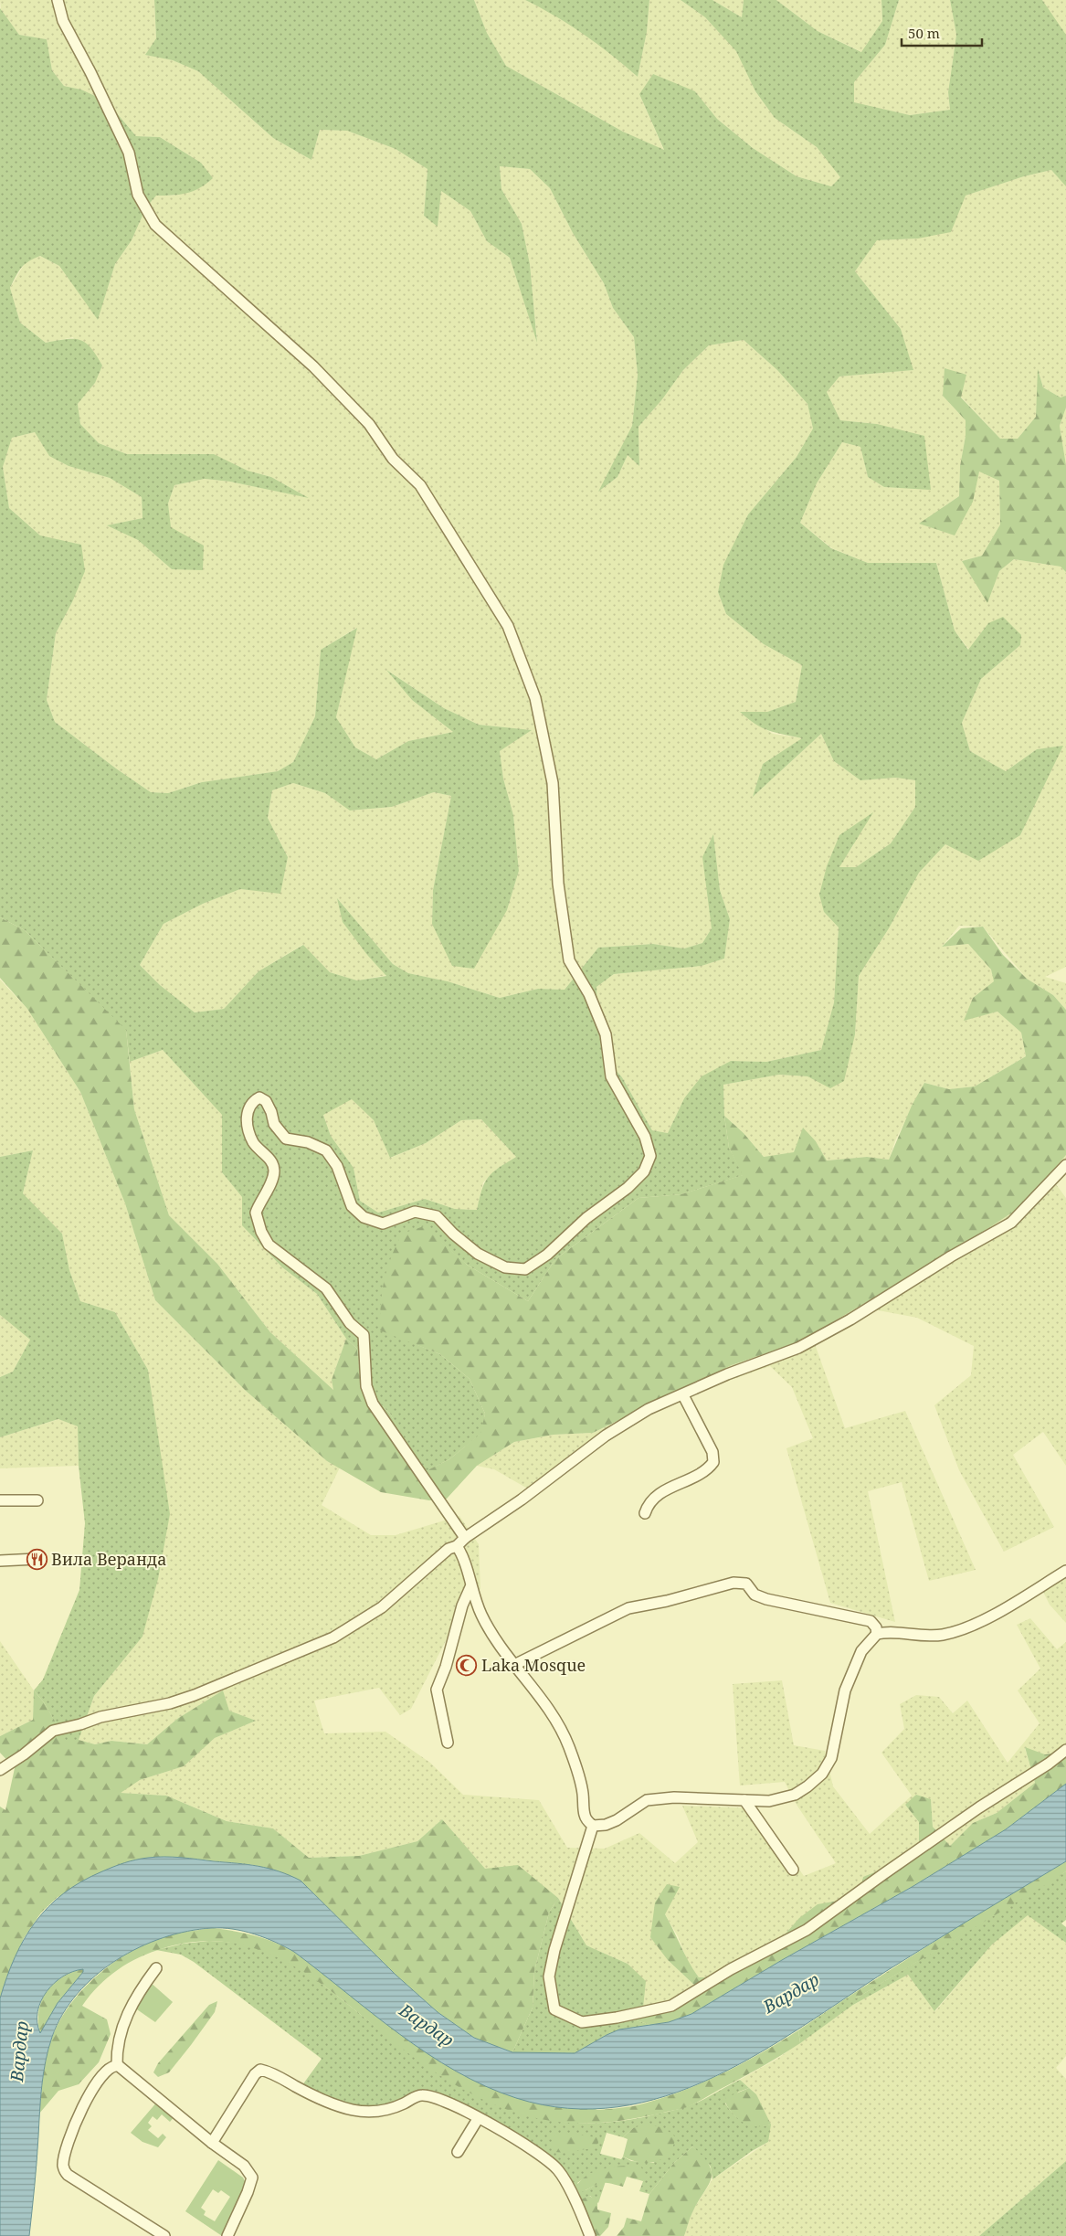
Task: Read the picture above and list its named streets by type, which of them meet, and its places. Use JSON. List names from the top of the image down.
{
  "water": ["Вардар"],
  "places": {
    "restaurant": ["Вила Веранда"],
    "mosque": ["Laka Mosque"]
  },
  "scale_bar": "50 m"
}
